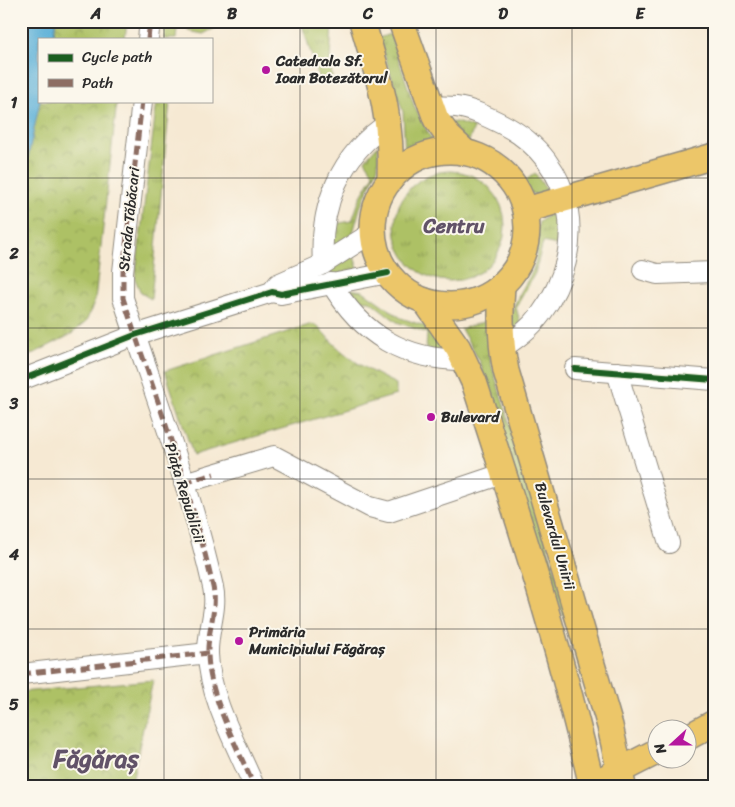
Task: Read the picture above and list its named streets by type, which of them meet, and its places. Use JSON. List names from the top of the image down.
{
  "streets": {
    "main road": ["Bulevardul Unirii"],
    "street": ["Strada Tăbăcari", "Piața Republicii"]
  },
  "crossings": [
    ["Strada Tăbăcari", "Piața Republicii"]
  ],
  "districts": ["Centru", "Făgăraș"],
  "places": ["Catedrala Sf. Ioan Botezătorul", "Bulevard", "Primăria Municipiului Făgăraș"],
  "legend": ["Cycle path", "Path"],
  "north": "left",
  "grid": {
    "columns": [
      "A",
      "B",
      "C",
      "D",
      "E"
    ],
    "rows": [
      "1",
      "2",
      "3",
      "4",
      "5"
    ]
  }
}
